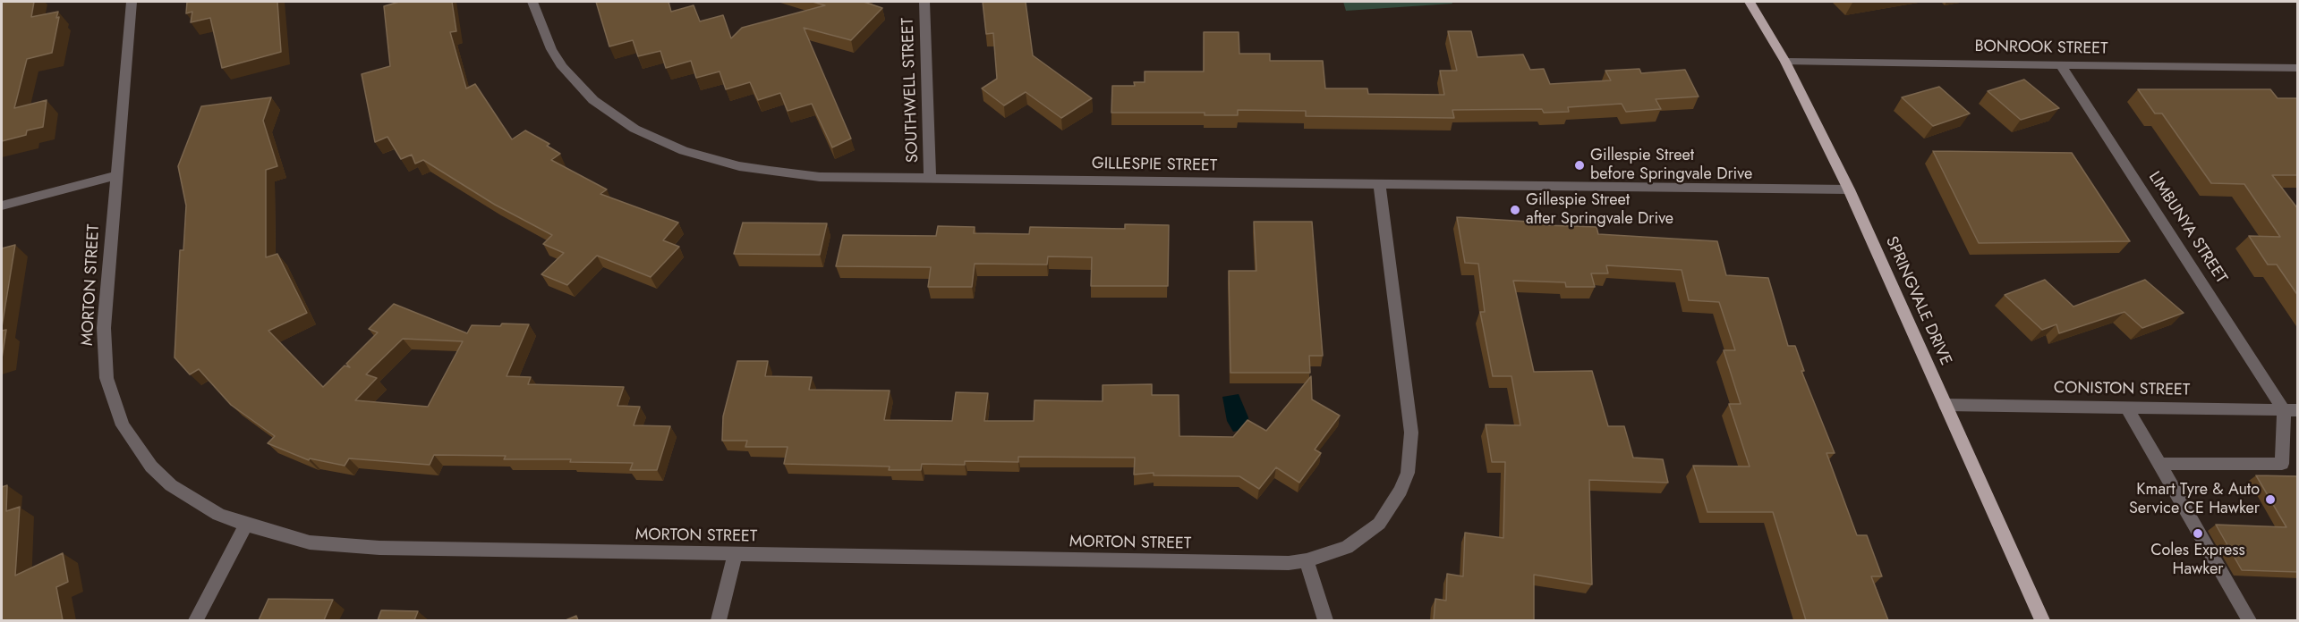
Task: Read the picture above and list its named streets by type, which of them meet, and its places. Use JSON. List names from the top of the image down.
{
  "streets": {
    "main road": ["SPRINGVALE DRIVE"],
    "street": [
      "BONROOK STREET",
      "SOUTHWELL STREET",
      "GILLESPIE STREET",
      "LIMBUNYA STREET",
      "MORTON STREET",
      "CONISTON STREET"
    ]
  },
  "crossings": [
    ["BONROOK STREET", "LIMBUNYA STREET"],
    ["BONROOK STREET", "SPRINGVALE DRIVE"],
    ["SOUTHWELL STREET", "GILLESPIE STREET"],
    ["GILLESPIE STREET", "MORTON STREET"],
    ["GILLESPIE STREET", "SPRINGVALE DRIVE"],
    ["LIMBUNYA STREET", "CONISTON STREET"],
    ["SPRINGVALE DRIVE", "CONISTON STREET"]
  ],
  "places": [
    "Gillespie Street before Springvale Drive",
    "Gillespie Street after Springvale Drive",
    "Kmart Tyre & Auto Service CE Hawker",
    "Coles Express Hawker"
  ]
}
